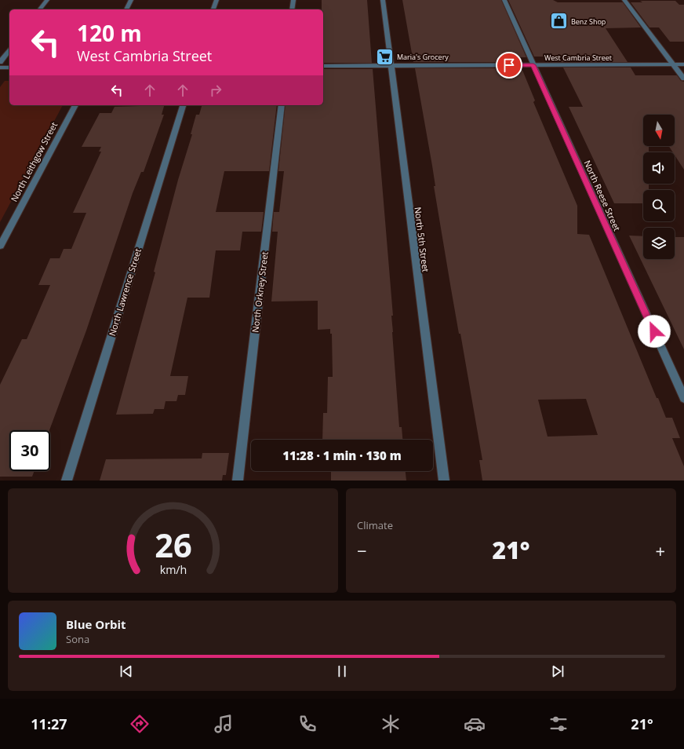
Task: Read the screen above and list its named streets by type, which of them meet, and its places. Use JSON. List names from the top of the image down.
{
  "streets": {
    "street": [
      "West Cambria Street",
      "North Leithgow Street",
      "North Reese Street",
      "North 5th Street",
      "North Lawrence Street",
      "North Orkney Street"
    ]
  },
  "crossings": [
    ["West Cambria Street", "North Reese Street"],
    ["West Cambria Street", "North 5th Street"]
  ],
  "places": {
    "shop": ["Benz Shop"],
    "supermarket": ["Maria's Grocery"]
  },
  "north": "bottom",
  "page": {
    "turn": ["120 m", "West Cambria Street"],
    "limit": "30",
    "trip": "11:28 · 1 min · 130 m",
    "tile": "Climate",
    "heat": ["−", "21°", "+"],
    "song": ["Blue Orbit", "Sona"],
    "tabs": ["11:27", "21°"],
    "gauge": ["26", "km/h"]
  }
}
